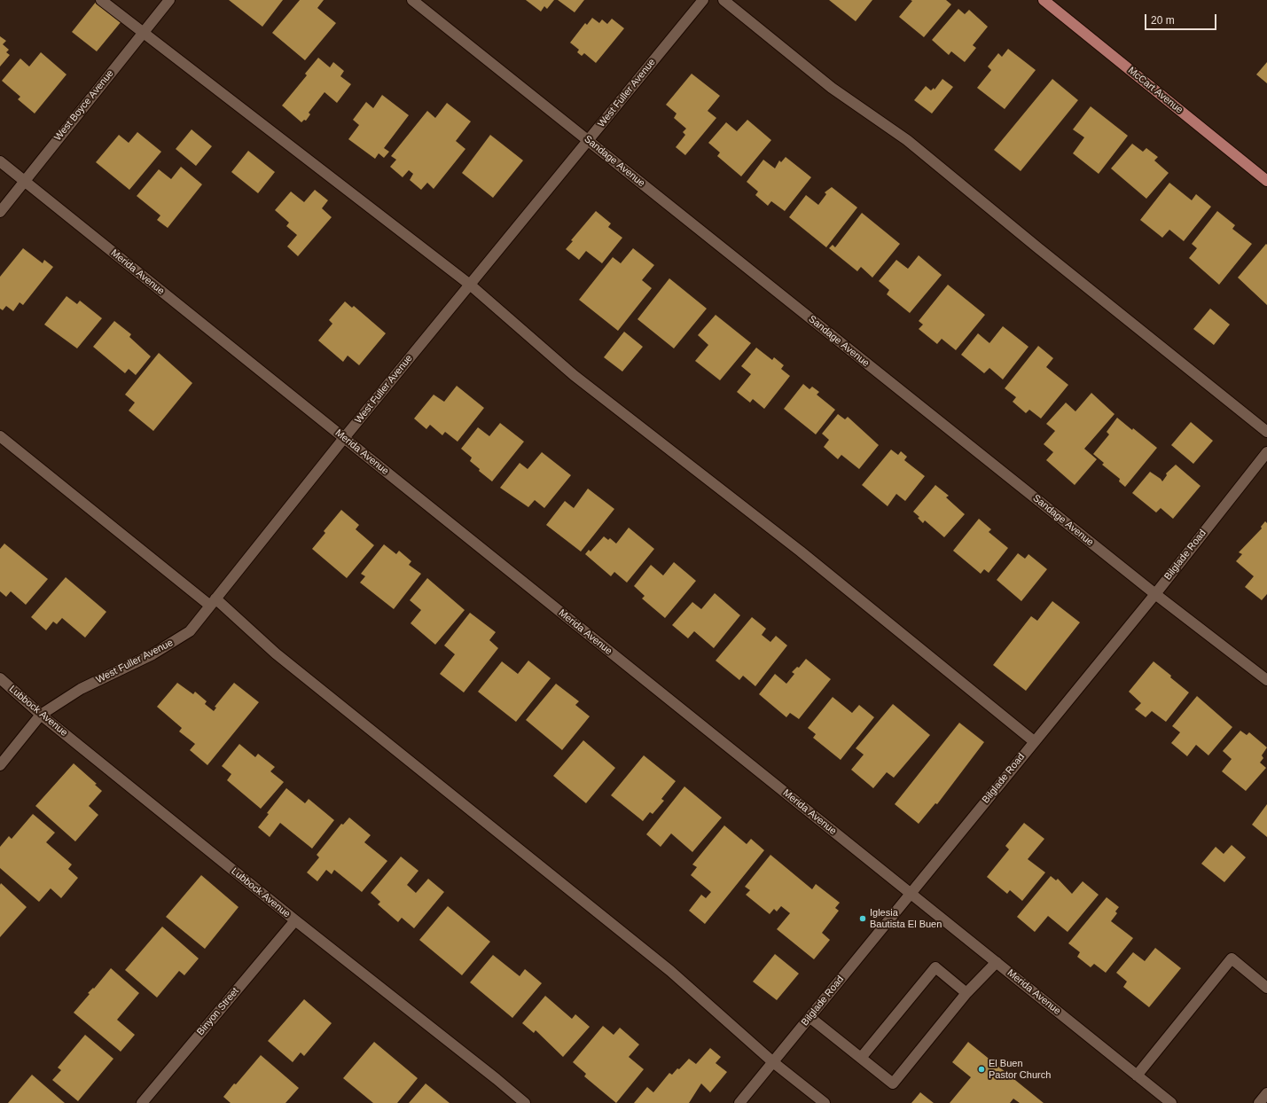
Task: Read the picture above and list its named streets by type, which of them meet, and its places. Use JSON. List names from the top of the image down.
{
  "streets": {
    "main road": ["McCart Avenue"],
    "street": [
      "West Fuller Avenue",
      "West Boyce Avenue",
      "Sandage Avenue",
      "Merida Avenue",
      "Bilglade Road",
      "Lubbock Avenue",
      "Binyon Street"
    ]
  },
  "crossings": [
    ["West Fuller Avenue", "Sandage Avenue"],
    ["West Fuller Avenue", "Merida Avenue"],
    ["West Fuller Avenue", "Lubbock Avenue"],
    ["West Boyce Avenue", "Merida Avenue"],
    ["Sandage Avenue", "Bilglade Road"],
    ["Merida Avenue", "Bilglade Road"],
    ["Lubbock Avenue", "Binyon Street"]
  ],
  "places": ["Iglesia Bautista El Buen", "El Buen Pastor Church"],
  "scale_bar": "20 m"
}
